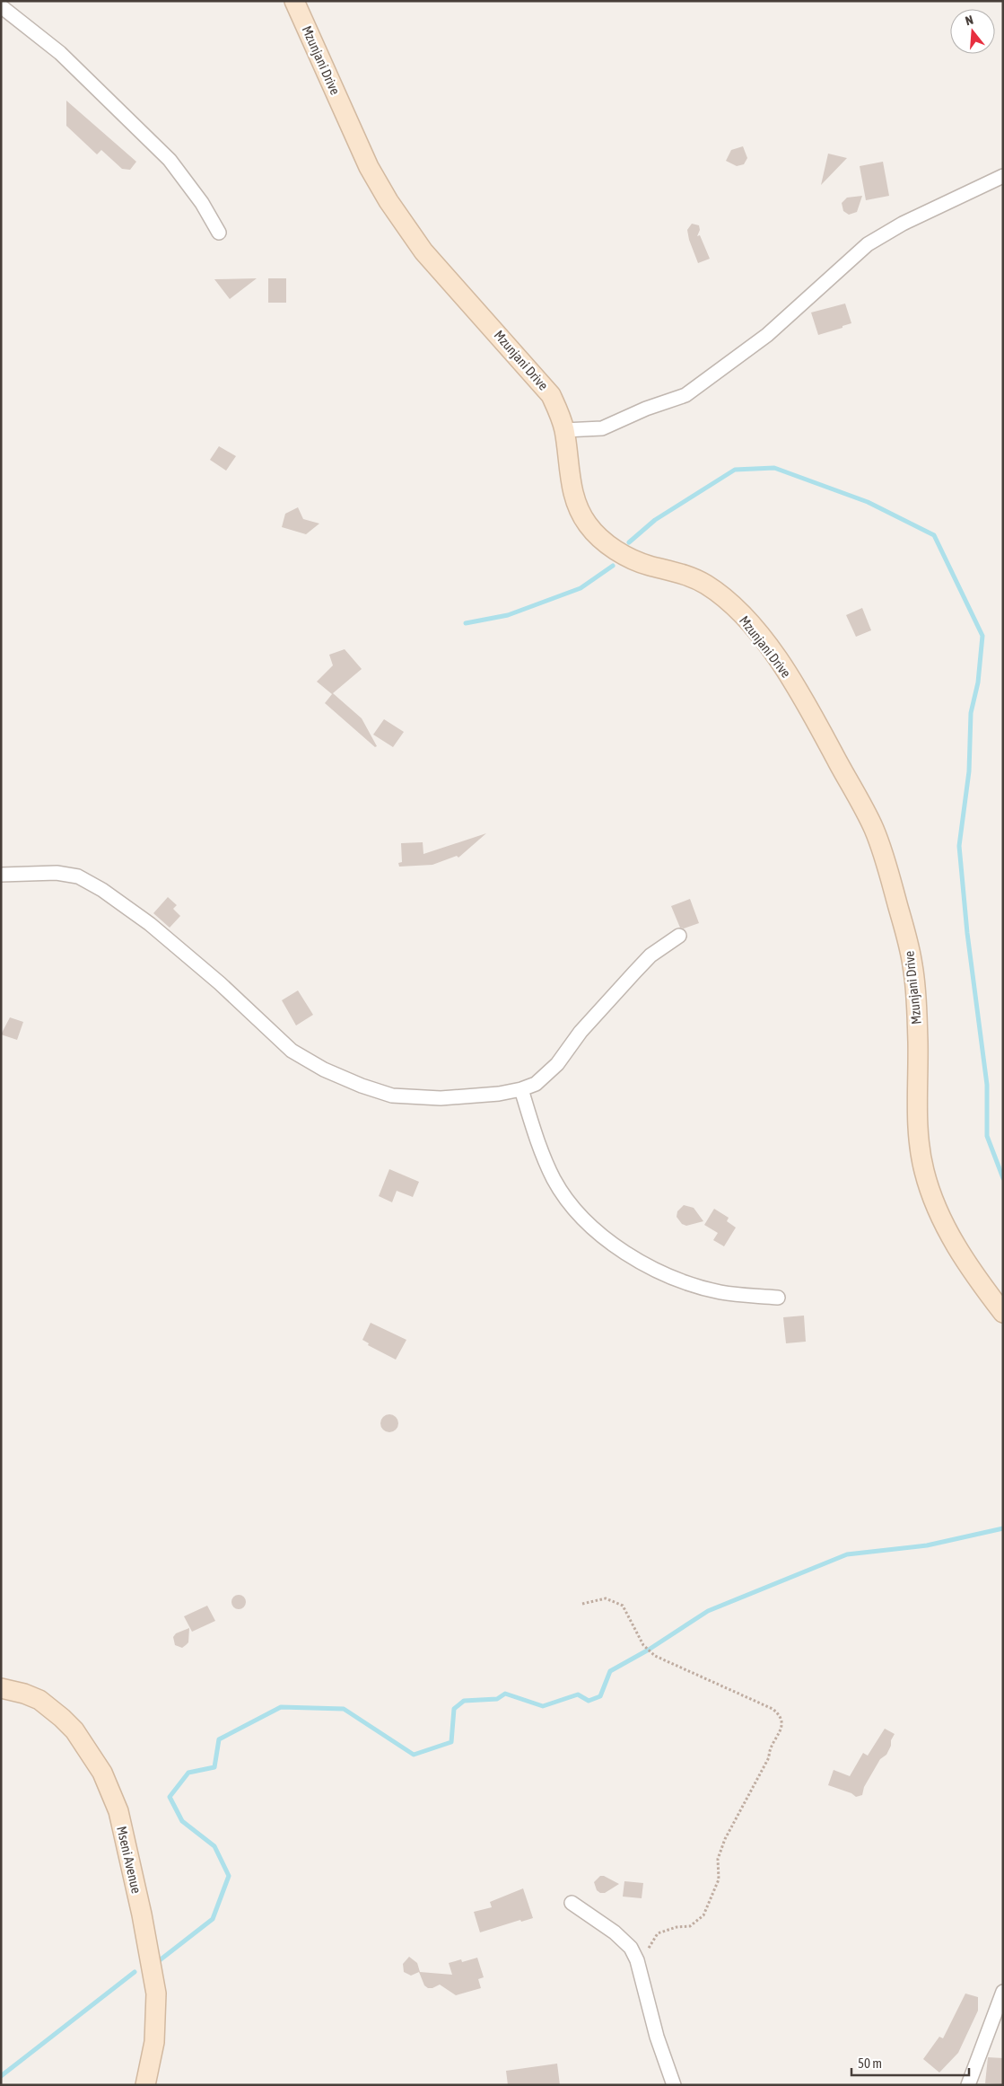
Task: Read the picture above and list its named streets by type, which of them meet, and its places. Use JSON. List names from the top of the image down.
{
  "streets": {
    "main road": ["Mzunjani Drive", "Mseni Avenue"]
  },
  "scale_bar": "50 m",
  "north": "top"
}
